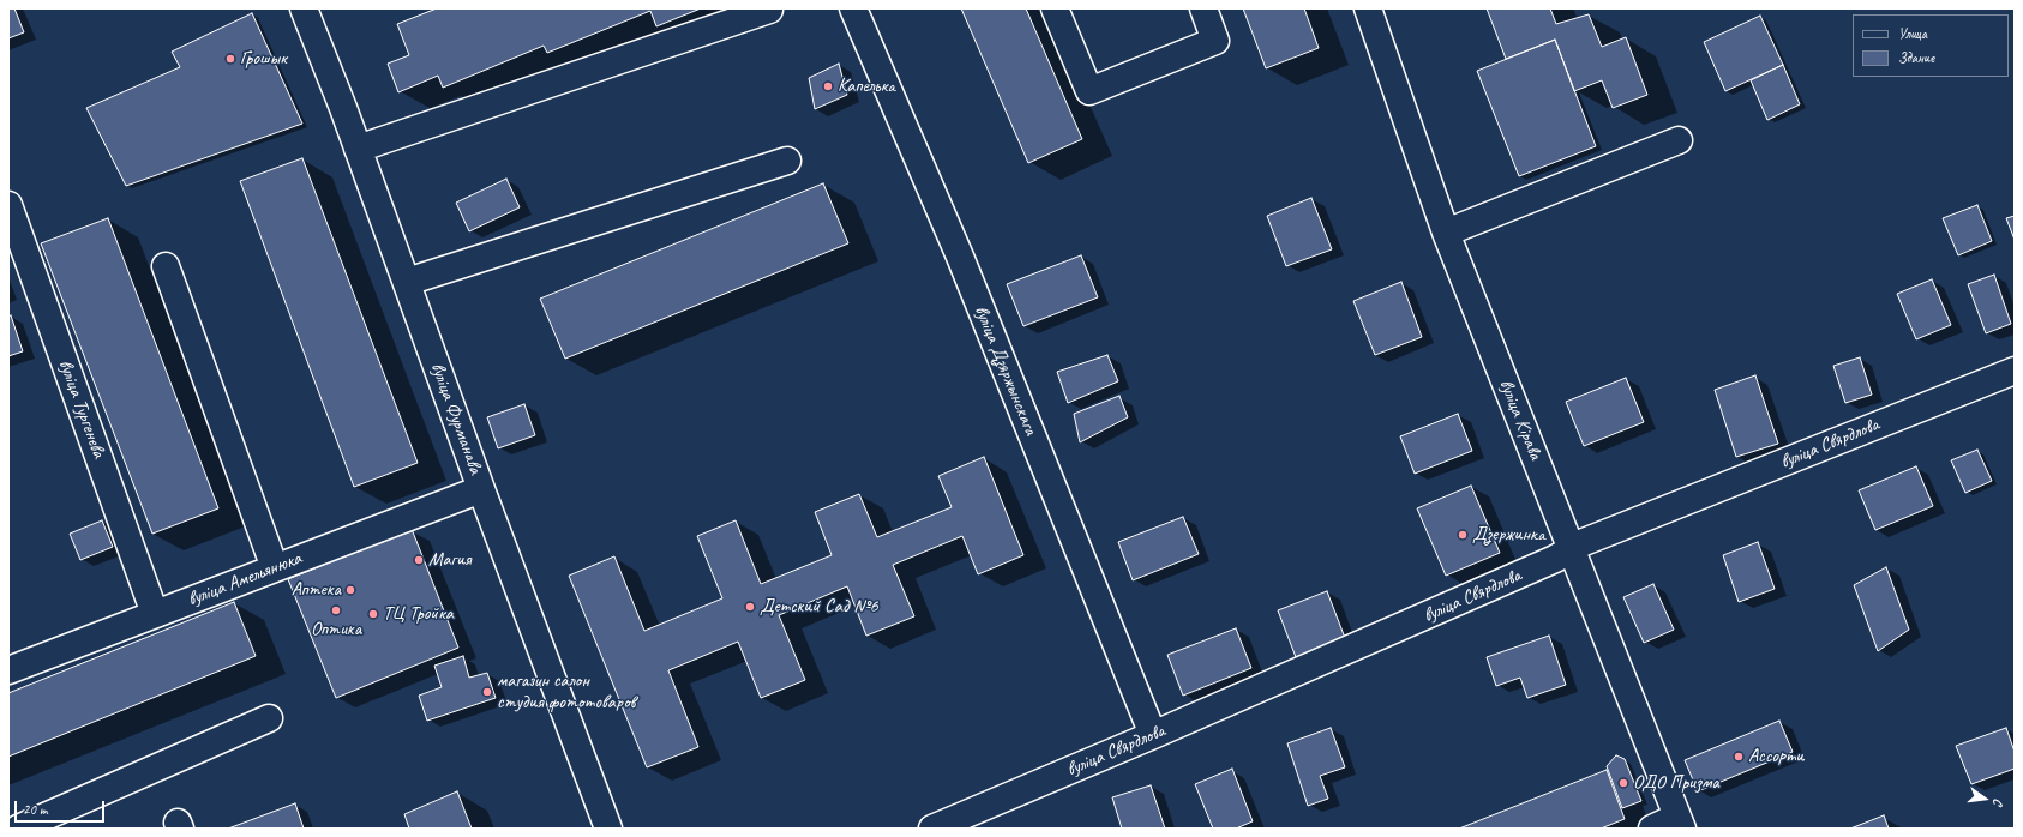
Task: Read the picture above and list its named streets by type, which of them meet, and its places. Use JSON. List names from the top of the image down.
{
  "streets": {
    "street": [
      "вуліца Дзяржынскага",
      "вуліца Тургенева",
      "вуліца Фурманава",
      "вуліца Кірава",
      "вуліца Свярдлова",
      "вуліца Амельянюка"
    ]
  },
  "crossings": [
    ["вуліца Дзяржынскага", "вуліца Свярдлова"],
    ["вуліца Тургенева", "вуліца Амельянюка"],
    ["вуліца Фурманава", "вуліца Амельянюка"],
    ["вуліца Кірава", "вуліца Свярдлова"]
  ],
  "places": [
    "Грошык",
    "Капелька",
    "Дзержинка",
    "Магия",
    "Аптека",
    "Детский Сад №6",
    "Оптика",
    "ТЦ Тройка",
    "магазин салон студия фототоваров",
    "Ассорти",
    "ОДО Призма"
  ],
  "legend": ["Улица", "Здание"],
  "scale_bar": "20 m",
  "north": "right"
}
